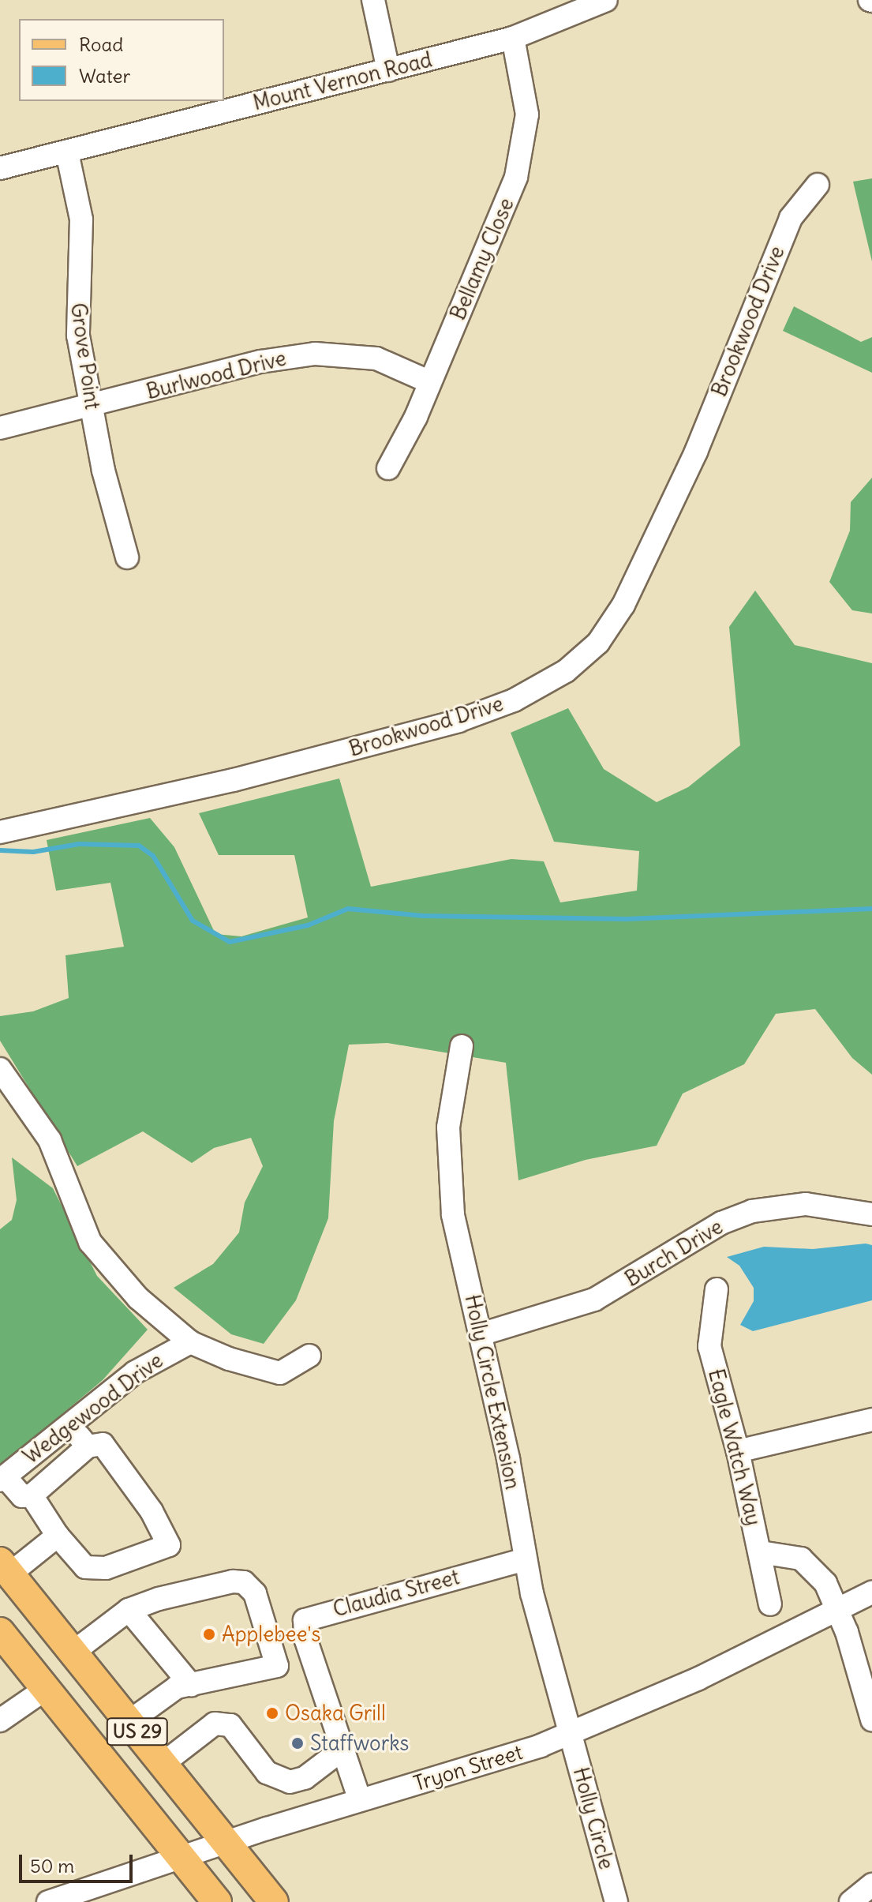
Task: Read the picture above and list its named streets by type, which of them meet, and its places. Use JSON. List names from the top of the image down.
{
  "streets": {
    "main road": ["US 29"],
    "street": [
      "Mount Vernon Road",
      "Bellamy Close",
      "Brookwood Drive",
      "Grove Point",
      "Burlwood Drive",
      "Burch Drive",
      "Holly Circle Extension",
      "Wedgewood Drive",
      "Eagle Watch Way",
      "Claudia Street",
      "Tryon Street",
      "Holly Circle"
    ]
  },
  "crossings": [
    ["Mount Vernon Road", "Bellamy Close"],
    ["Mount Vernon Road", "Grove Point"],
    ["Bellamy Close", "Burlwood Drive"],
    ["Grove Point", "Burlwood Drive"],
    ["Burch Drive", "Holly Circle Extension"],
    ["Holly Circle Extension", "Claudia Street"],
    ["Holly Circle Extension", "Tryon Street"],
    ["Holly Circle Extension", "Holly Circle"],
    ["Claudia Street", "Tryon Street"],
    ["US 29", "Tryon Street"],
    ["Tryon Street", "Holly Circle"]
  ],
  "places": ["Applebee's", "Osaka Grill", "Staffworks"],
  "legend": ["Road", "Water"],
  "scale_bar": "50 m"
}
